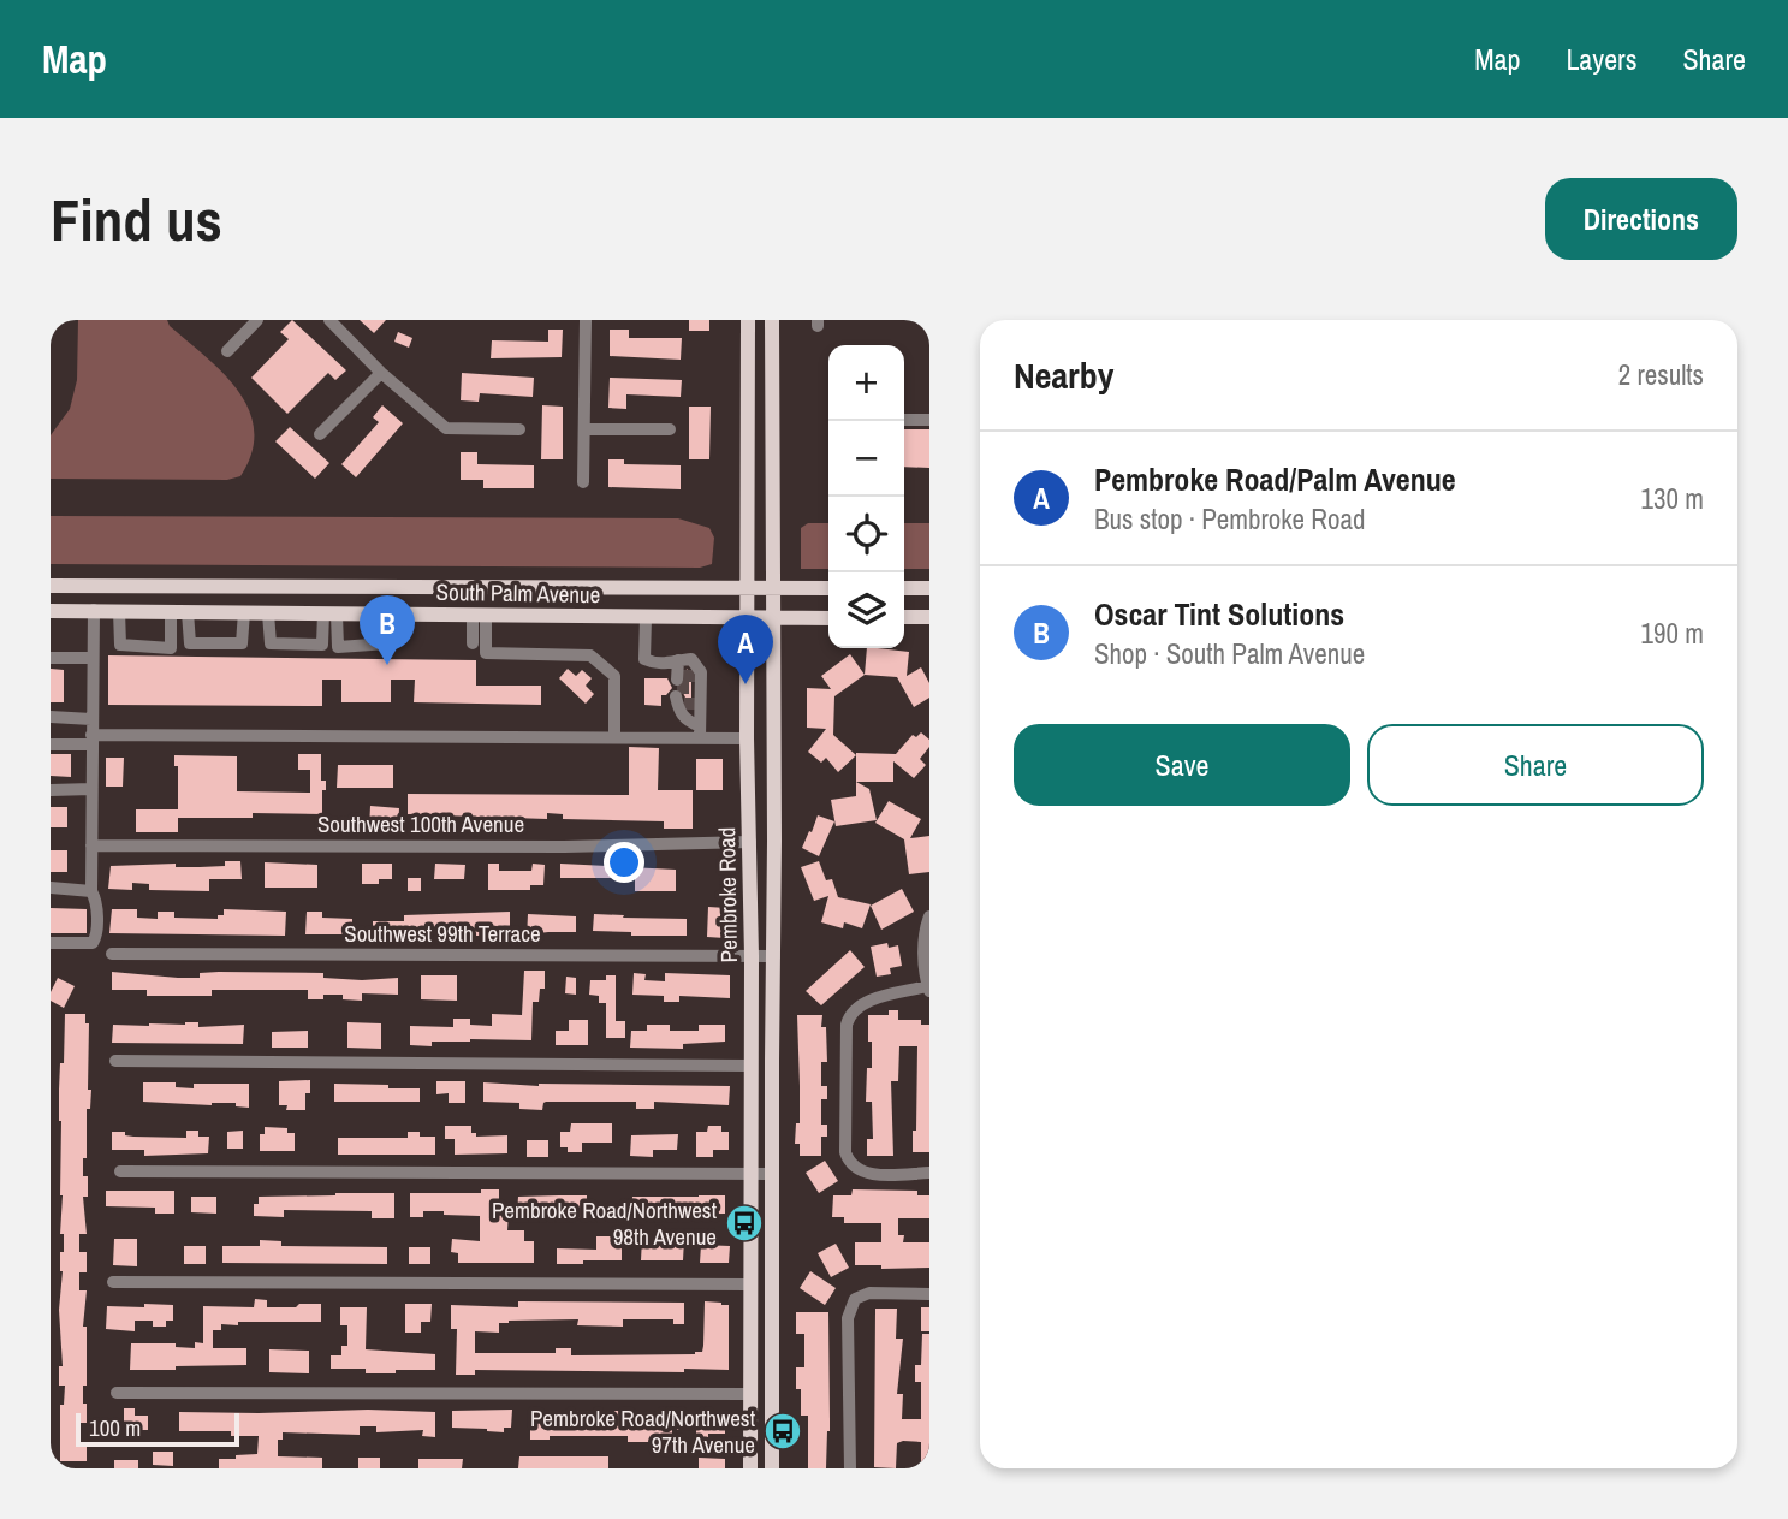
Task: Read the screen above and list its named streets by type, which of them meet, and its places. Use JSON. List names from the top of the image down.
{
  "streets": {
    "main road": ["South Palm Avenue", "Pembroke Road"],
    "street": ["Southwest 100th Avenue", "Southwest 99th Terrace"]
  },
  "crossings": [
    ["South Palm Avenue", "Pembroke Road"],
    ["Southwest 100th Avenue", "Pembroke Road"],
    ["Pembroke Road", "Southwest 99th Terrace"]
  ],
  "places": {
    "bus stop": ["Pembroke Road/Northwest 98th Avenue", "Pembroke Road/Northwest 97th Avenue"]
  },
  "scale_bar": "100 m",
  "page": {
    "header": "Map",
    "nav": ["Map", "Layers", "Share"],
    "buttons": [
      "Directions",
      ["Save", "Share"]
    ],
    "title": "Find us",
    "heading": ["Nearby", "2 results"],
    "map_buttons": ["+", "−"],
    "list": [
      {
        "mark": "A",
        "name": "Pembroke Road/Palm Avenue",
        "note": "Bus stop · Pembroke Road",
        "value": "130 m"
      },
      {
        "mark": "B",
        "name": "Oscar Tint Solutions",
        "note": "Shop · South Palm Avenue",
        "value": "190 m"
      }
    ],
    "pins": ["B", "A"],
    "scale": "100 m"
  }
}
